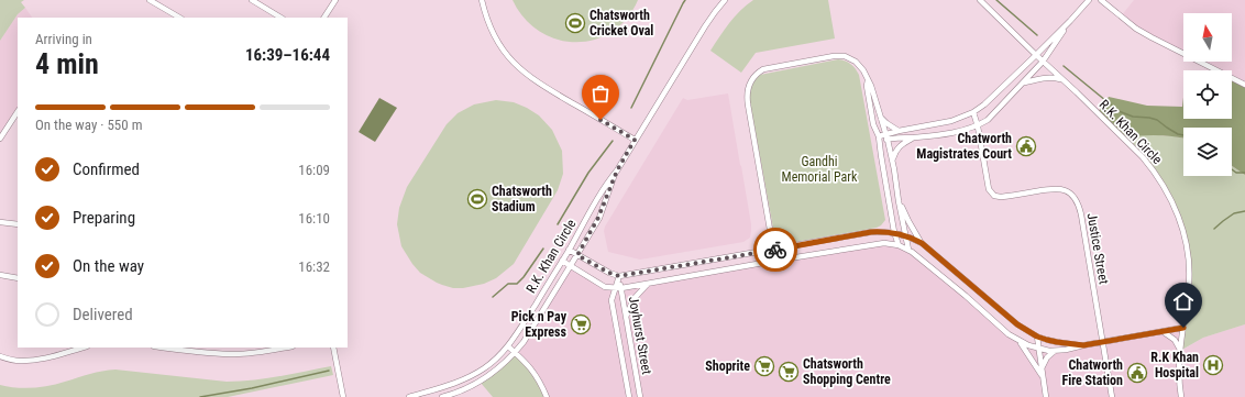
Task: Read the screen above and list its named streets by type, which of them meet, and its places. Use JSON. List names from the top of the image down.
{
  "streets": {
    "street": ["R.K. Khan Circle", "Justice Street", "Joyhurst Street"]
  },
  "parks": ["Gandhi Memorial Park"],
  "places": {
    "sports": ["Chatsworth Cricket Oval", "Chatsworth Stadium"],
    "public building": ["Chatworth Magistrates Court", "Chatworth Fire Station"],
    "supermarket": ["Pick n Pay Express", "Shoprite", "Chatsworth Shopping Centre"],
    "hospital": ["R.K Khan Hospital"]
  },
  "north": "top",
  "page": {
    "heading": ["4 min", "Arriving in", "16:39–16:44"],
    "bar": "On the way · 550 m",
    "list": [
      ["Confirmed", "16:09"],
      ["Preparing", "16:10"],
      ["On the way", "16:32"],
      "Delivered"
    ]
  }
}
